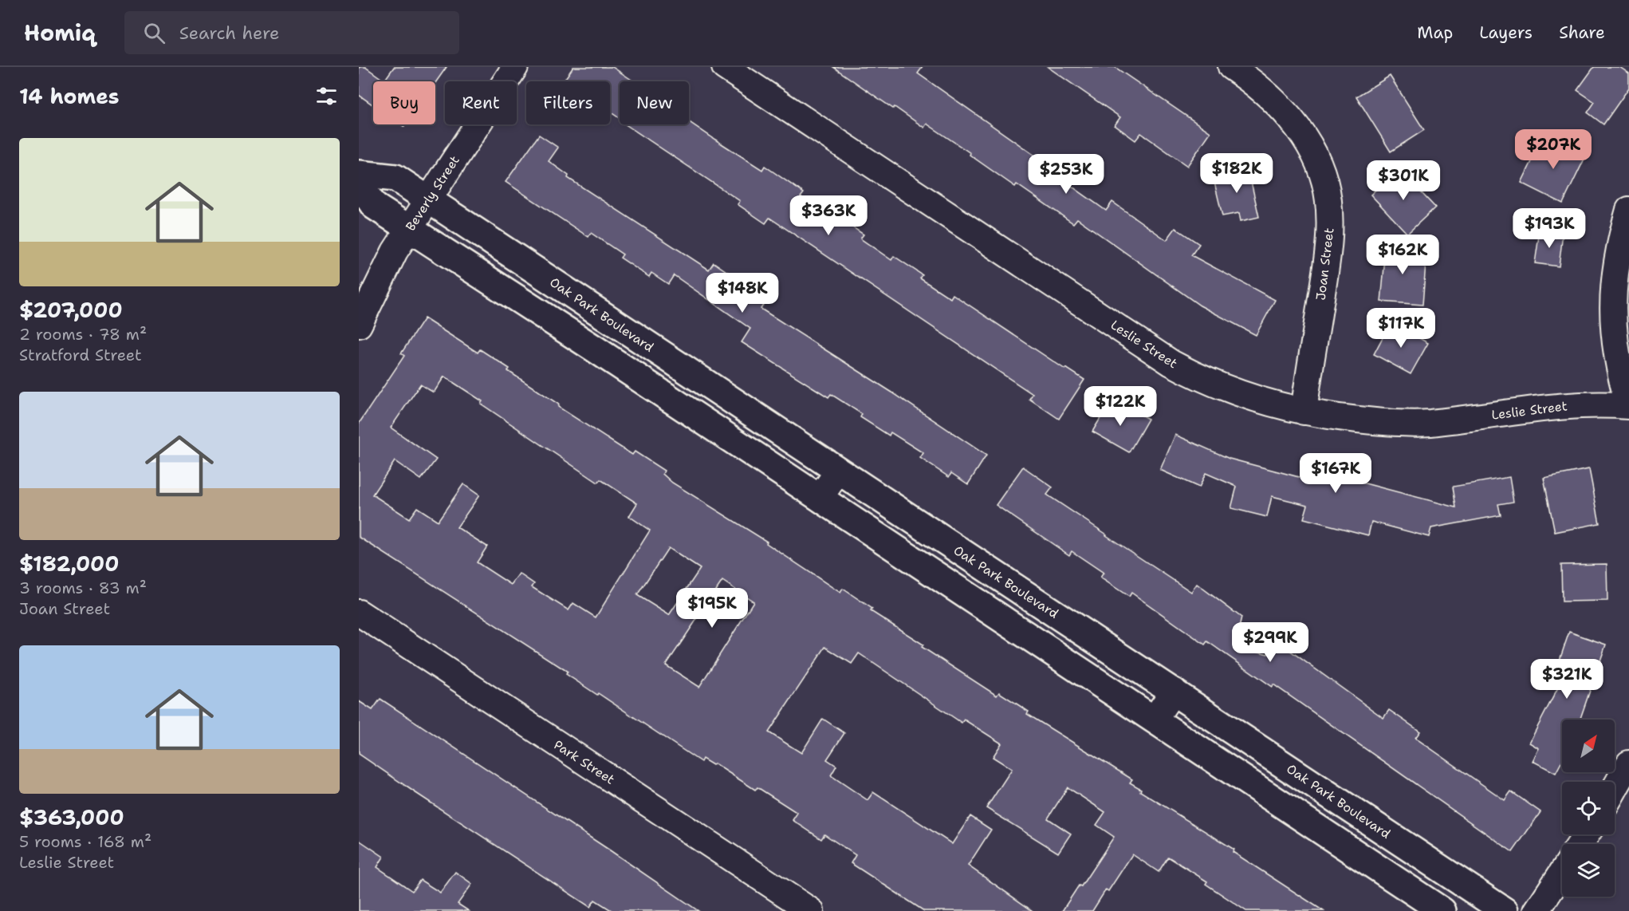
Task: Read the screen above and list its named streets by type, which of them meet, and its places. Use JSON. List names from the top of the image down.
{
  "streets": {
    "street": [
      "Beverly Street",
      "Joan Street",
      "Oak Park Boulevard",
      "Leslie Street",
      "Park Street"
    ]
  },
  "crossings": [
    ["Beverly Street", "Oak Park Boulevard"],
    ["Joan Street", "Leslie Street"]
  ],
  "north": "top right",
  "page": {
    "header": "Homiq",
    "search": "Search here",
    "nav": ["Map", "Layers", "Share"],
    "heading": "14 homes",
    "chip": [
      "Buy",
      "Rent",
      "Filters",
      "New"
    ],
    "list": [
      {
        "name": "$207,000",
        "note": "2 rooms · 78 m² · Stratford Street"
      },
      {
        "name": "$182,000",
        "note": "3 rooms · 83 m² · Joan Street"
      },
      {
        "name": "$363,000",
        "note": "5 rooms · 168 m² · Leslie Street"
      }
    ],
    "price": [
      "$207K",
      "$182K",
      "$253K",
      "$301K",
      "$363K",
      "$193K",
      "$162K",
      "$148K",
      "$117K",
      "$122K",
      "$167K",
      "$195K",
      "$299K",
      "$321K"
    ]
  }
}
